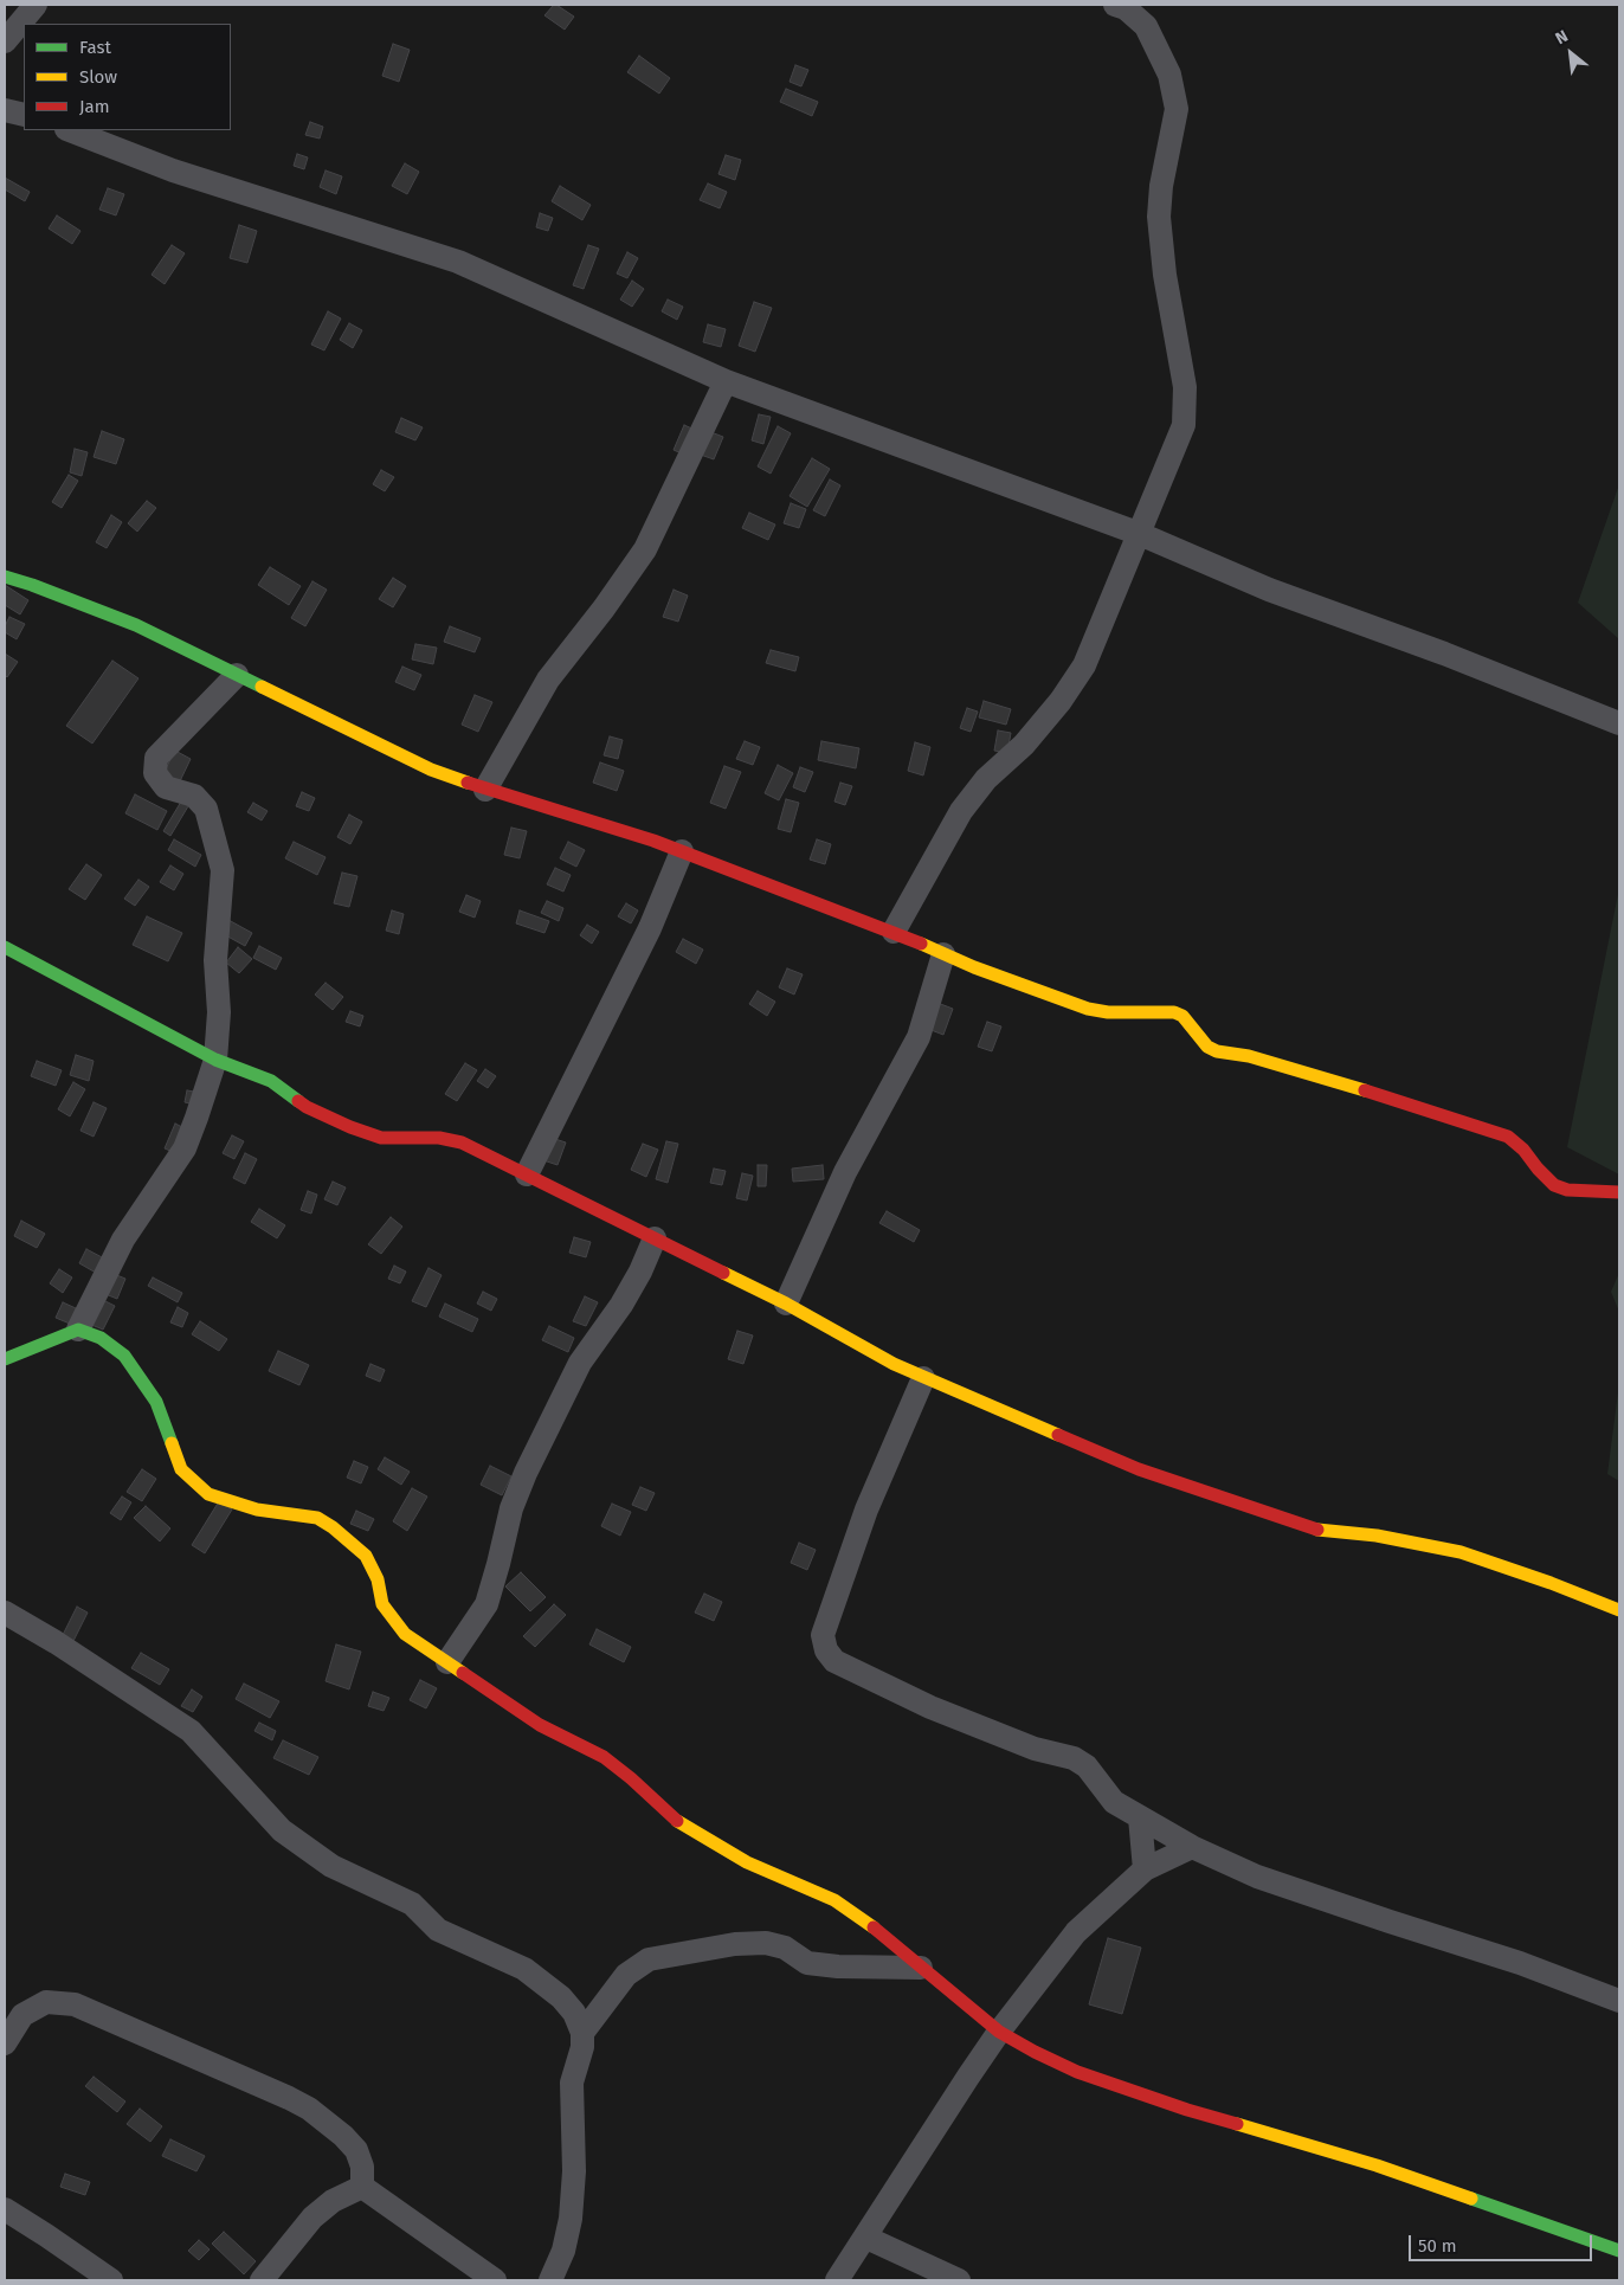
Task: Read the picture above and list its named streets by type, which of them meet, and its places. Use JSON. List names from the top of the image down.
{
  "legend": ["Fast", "Slow", "Jam"],
  "scale_bar": "50 m",
  "north": "top left"
}
